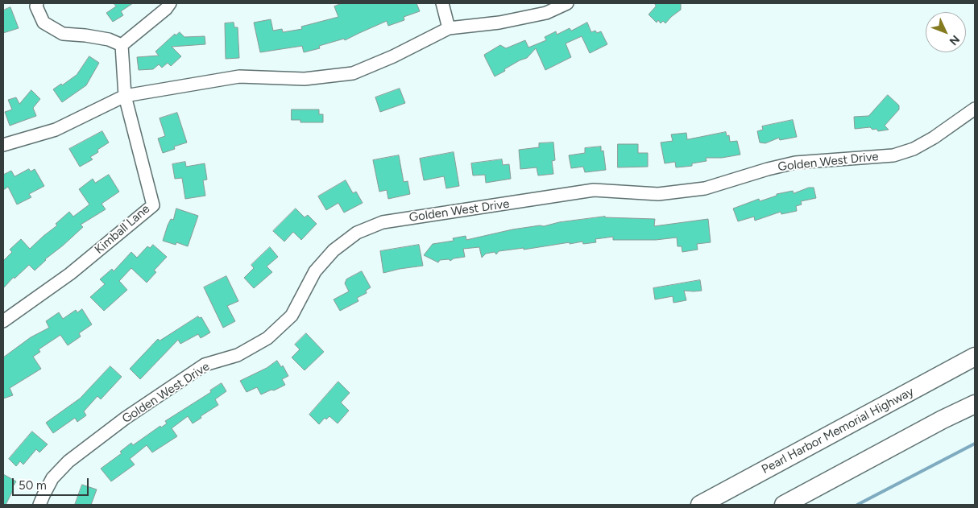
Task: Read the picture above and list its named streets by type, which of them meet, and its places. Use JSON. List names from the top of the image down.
{
  "streets": {
    "highway": ["Pearl Harbor Memorial Highway"],
    "street": ["Golden West Drive", "Kimball Lane"]
  },
  "scale_bar": "50 m",
  "north": "bottom right"
}
